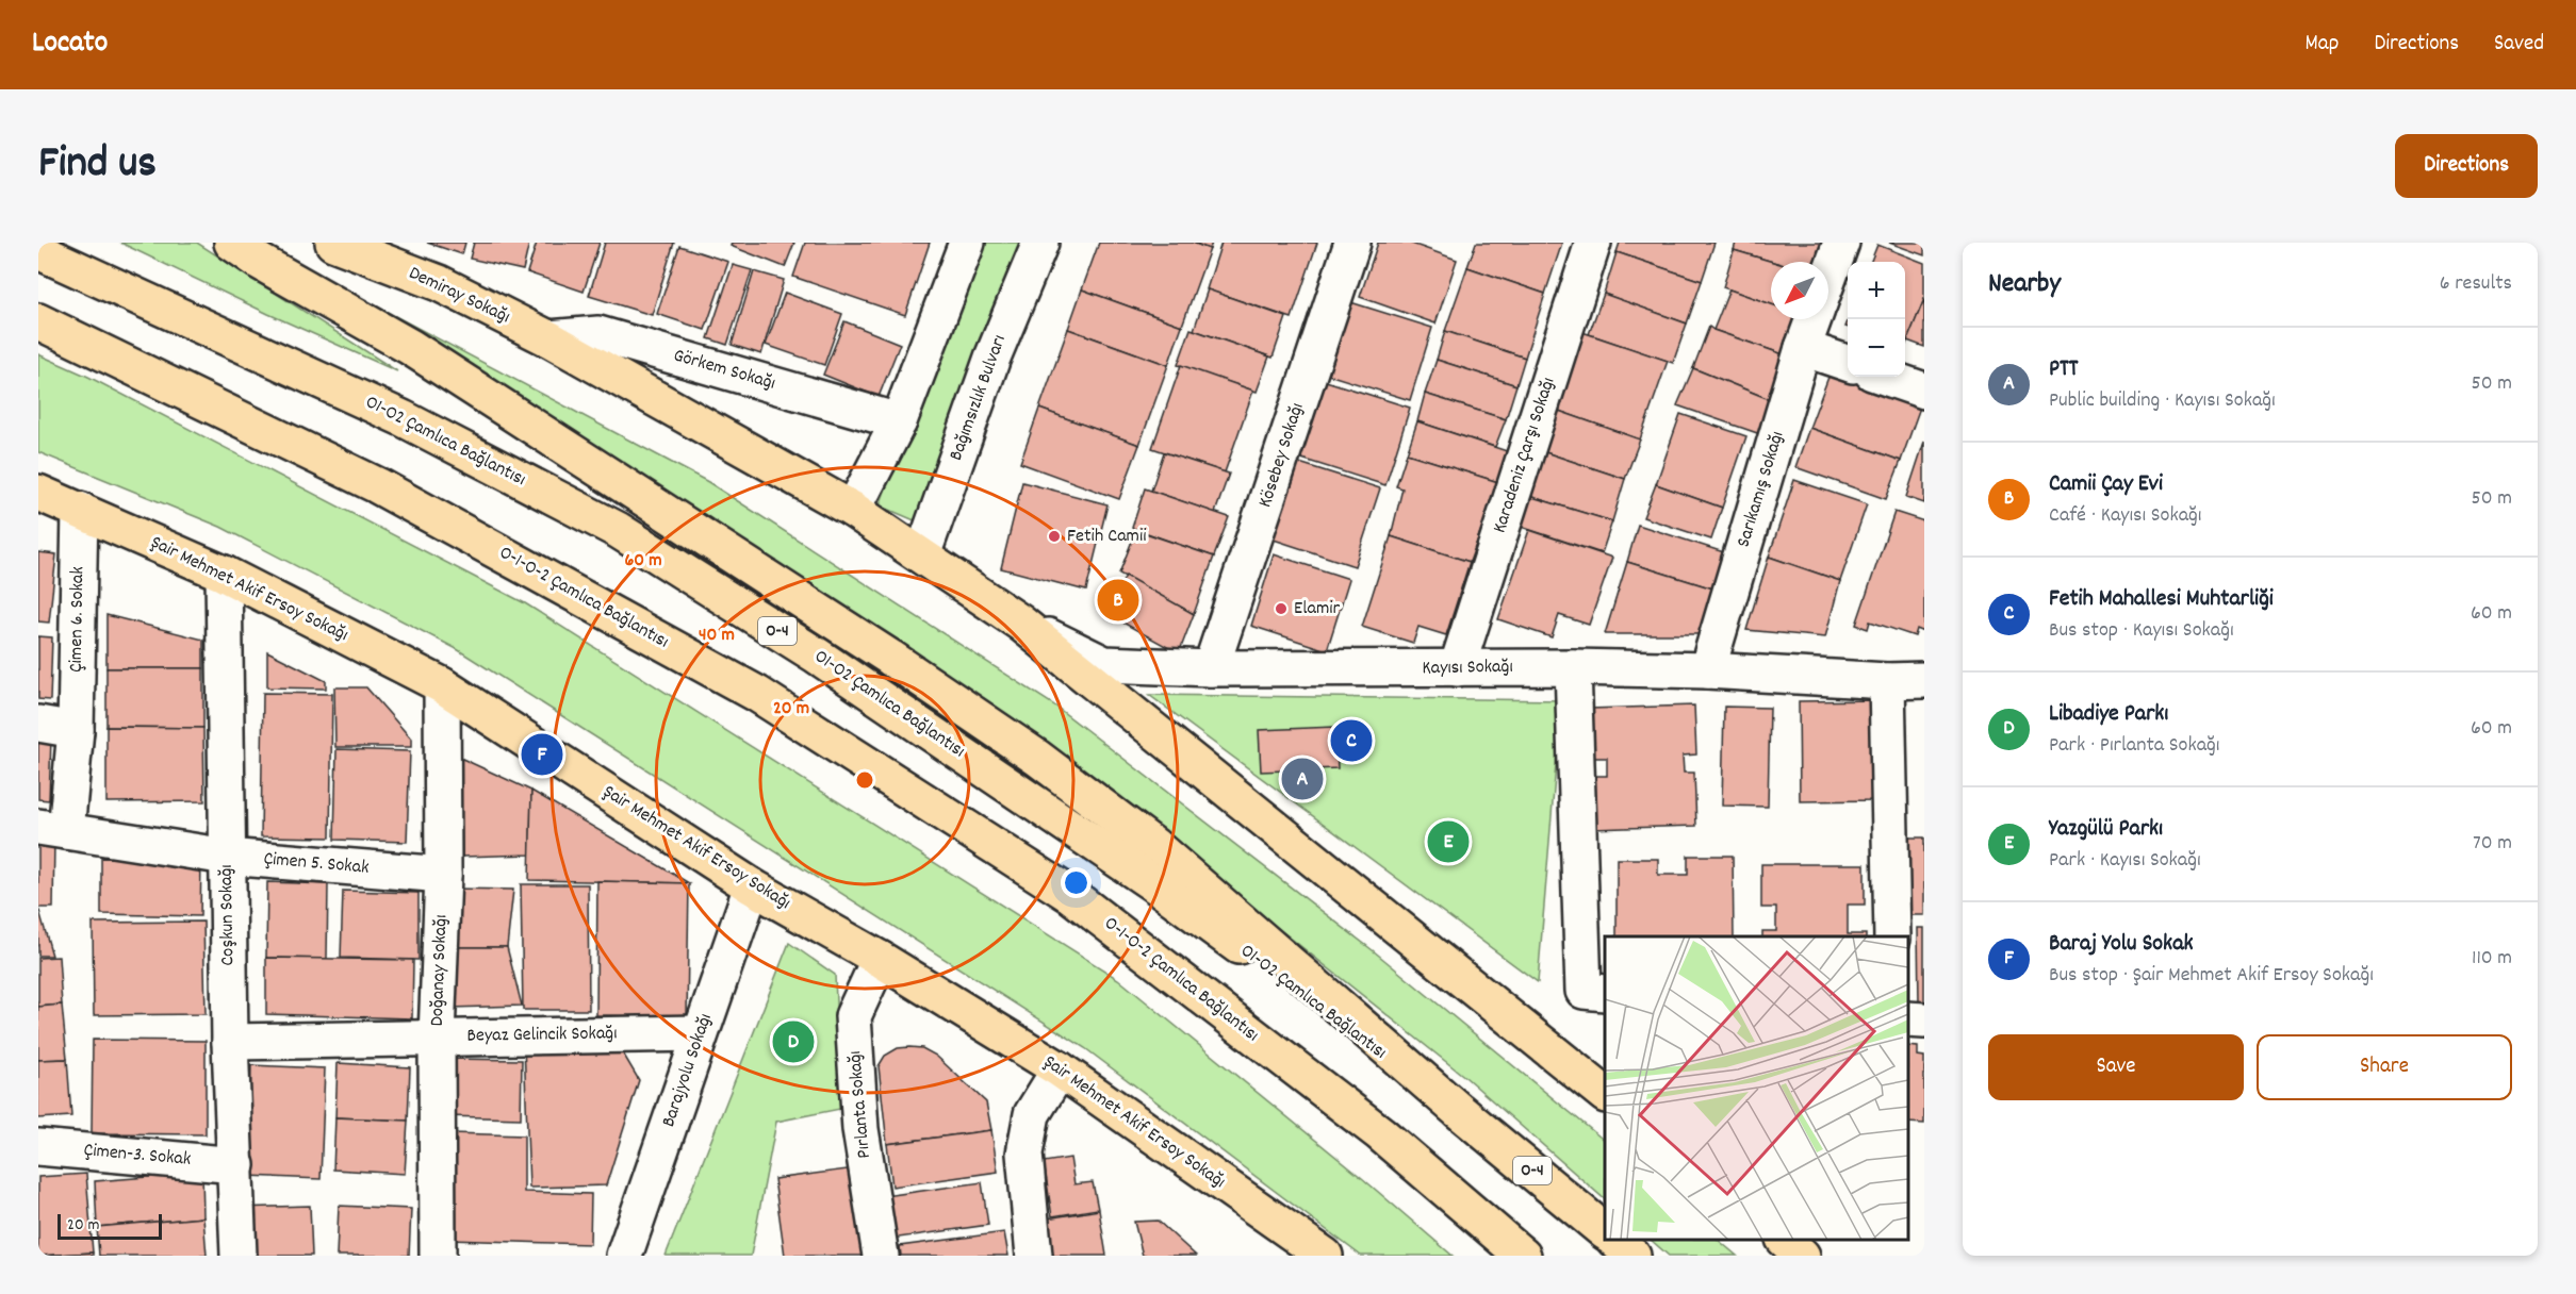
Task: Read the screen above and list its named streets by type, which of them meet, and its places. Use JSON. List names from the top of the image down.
{
  "streets": {
    "main road": [
      "Demiray Sokağı",
      "O1-O2 Çamlıca Bağlantısı",
      "Şair Mehmet Akif Ersoy Sokağı",
      "O-1-O-2 Çamlıca Bağlantısı",
      "O-4"
    ],
    "street": [
      "Görkem Sokağı",
      "Bağımsızlık Bulvarı",
      "Kösebey Sokağı",
      "Karadeniz Çarşı Sokağı",
      "Sarıkamış Sokağı",
      "Çimen 6. Sokak",
      "Kayısı Sokağı",
      "Çimen 5. Sokak",
      "Coşkun Sokağı",
      "Doğanay Sokağı",
      "Beyaz Gelincik Sokağı",
      "Barajyolu Sokağı",
      "Pırlanta Sokağı",
      "Çimen-3. Sokak"
    ]
  },
  "crossings": [
    ["Demiray Sokağı", "Görkem Sokağı"],
    ["Demiray Sokağı", "Bağımsızlık Bulvarı"],
    ["Demiray Sokağı", "Kayısı Sokağı"],
    ["O1-O2 Çamlıca Bağlantısı", "O-4"],
    ["Kösebey Sokağı", "Kayısı Sokağı"],
    ["Karadeniz Çarşı Sokağı", "Kayısı Sokağı"],
    ["Sarıkamış Sokağı", "Kayısı Sokağı"],
    ["Şair Mehmet Akif Ersoy Sokağı", "Çimen 6. Sokak"],
    ["Şair Mehmet Akif Ersoy Sokağı", "Coşkun Sokağı"],
    ["Şair Mehmet Akif Ersoy Sokağı", "Doğanay Sokağı"],
    ["Şair Mehmet Akif Ersoy Sokağı", "Barajyolu Sokağı"],
    ["Şair Mehmet Akif Ersoy Sokağı", "Pırlanta Sokağı"],
    ["Çimen 6. Sokak", "Çimen 5. Sokak"],
    ["Çimen 5. Sokak", "Coşkun Sokağı"],
    ["Çimen 5. Sokak", "Doğanay Sokağı"],
    ["Coşkun Sokağı", "Beyaz Gelincik Sokağı"],
    ["Coşkun Sokağı", "Çimen-3. Sokak"],
    ["Doğanay Sokağı", "Beyaz Gelincik Sokağı"],
    ["Beyaz Gelincik Sokağı", "Barajyolu Sokağı"]
  ],
  "places": ["Fetih Camii", "Elamir"],
  "scale_bar": "20 m",
  "north": "bottom left",
  "page": {
    "header": "Locato",
    "nav": ["Map", "Directions", "Saved"],
    "title": "Find us",
    "buttons": [
      "Directions",
      ["Save", "Share"]
    ],
    "heading": ["Nearby", "6 results"],
    "map_buttons": ["+", "−"],
    "list": [
      {
        "mark": "A",
        "name": "PTT",
        "note": "Public building · Kayısı Sokağı",
        "value": "50 m"
      },
      {
        "mark": "B",
        "name": "Camii Çay Evi",
        "note": "Café · Kayısı Sokağı",
        "value": "50 m"
      },
      {
        "mark": "C",
        "name": "Fetih Mahallesi Muhtarliği",
        "note": "Bus stop · Kayısı Sokağı",
        "value": "60 m"
      },
      {
        "mark": "D",
        "name": "Libadiye Parkı",
        "note": "Park · Pırlanta Sokağı",
        "value": "60 m"
      },
      {
        "mark": "E",
        "name": "Yazgülü Parkı",
        "note": "Park · Kayısı Sokağı",
        "value": "70 m"
      },
      {
        "mark": "F",
        "name": "Baraj Yolu Sokak",
        "note": "Bus stop · Şair Mehmet Akif Ersoy Sokağı",
        "value": "110 m"
      }
    ],
    "pins": [
      "B",
      "C",
      "F",
      "A",
      "E",
      "D"
    ],
    "scale": "20 m"
  },
  "rings": ["60 m", "40 m", "20 m"]
}
